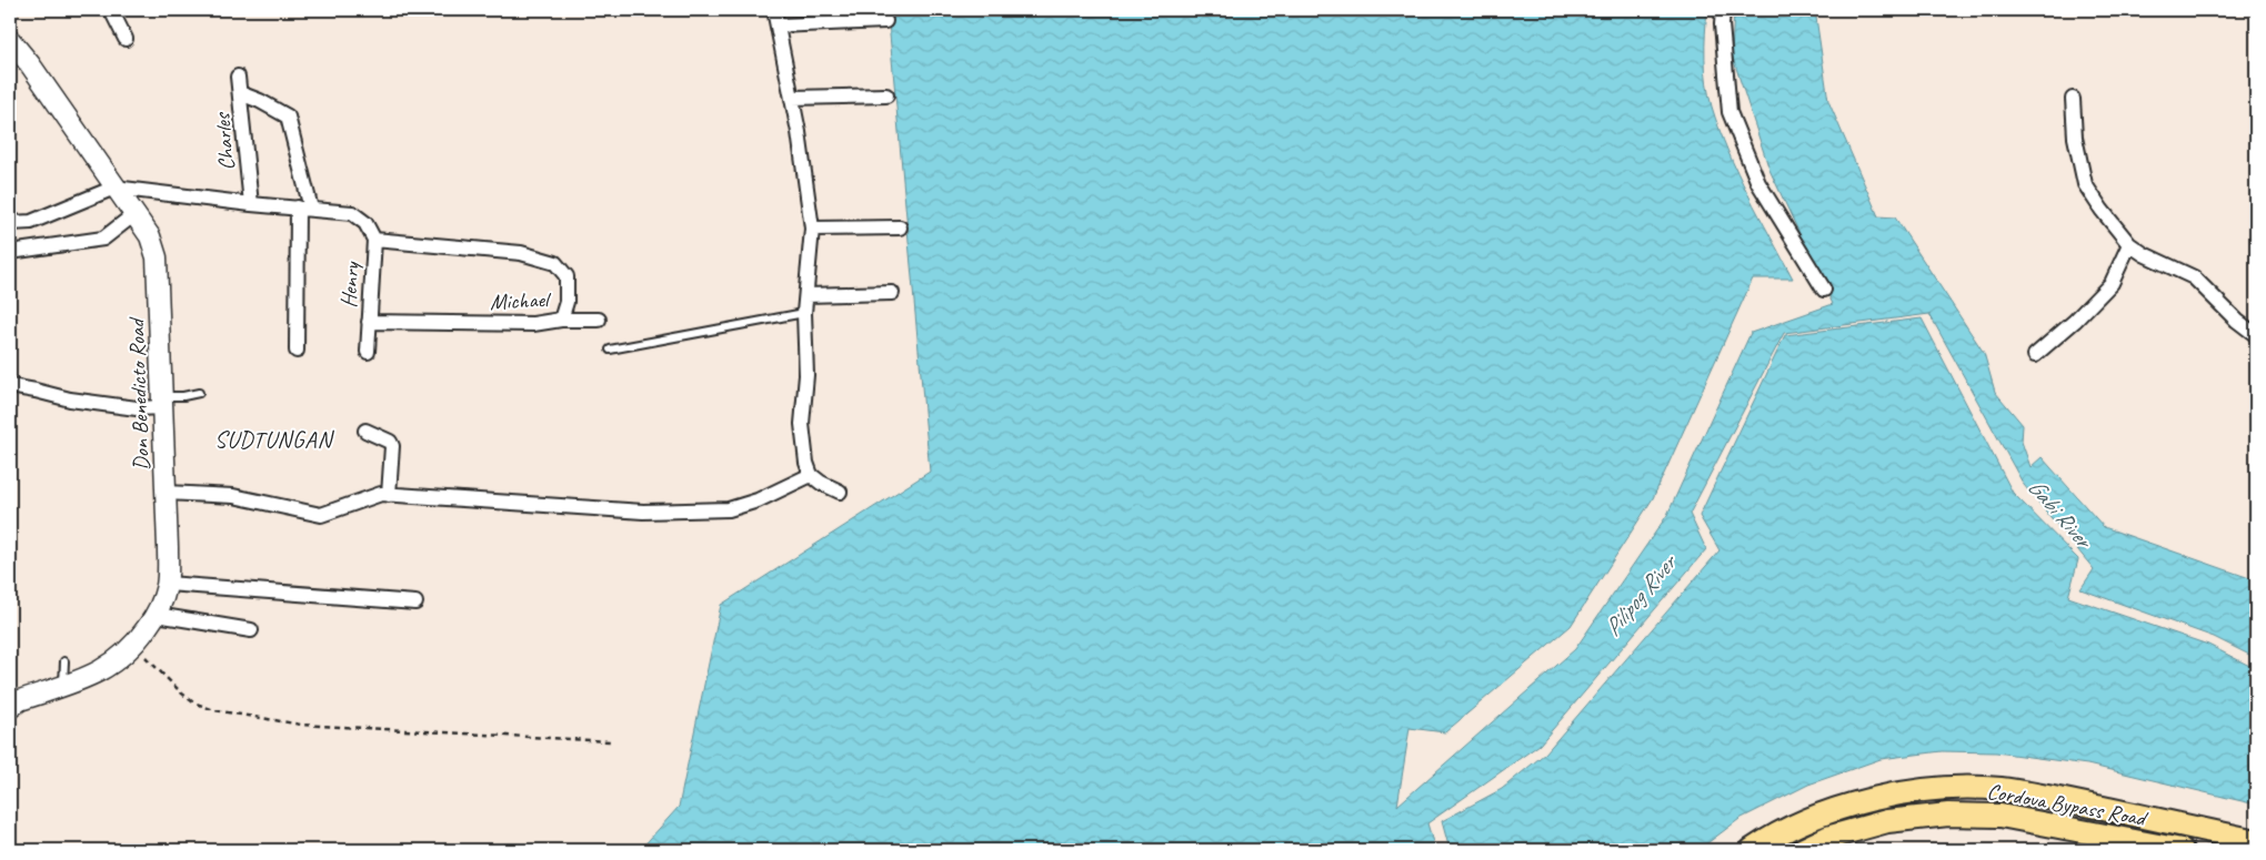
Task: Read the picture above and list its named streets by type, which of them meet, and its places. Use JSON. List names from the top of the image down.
{
  "streets": {
    "main road": ["Cordova Bypass Road"],
    "street": [
      "Charles",
      "Henry",
      "Michael",
      "Don Benedicto Road"
    ]
  },
  "crossings": [
    ["Henry", "Michael"]
  ],
  "districts": ["SUDTUNGAN"],
  "water": ["Gabi River", "Pilipog River"]
}
